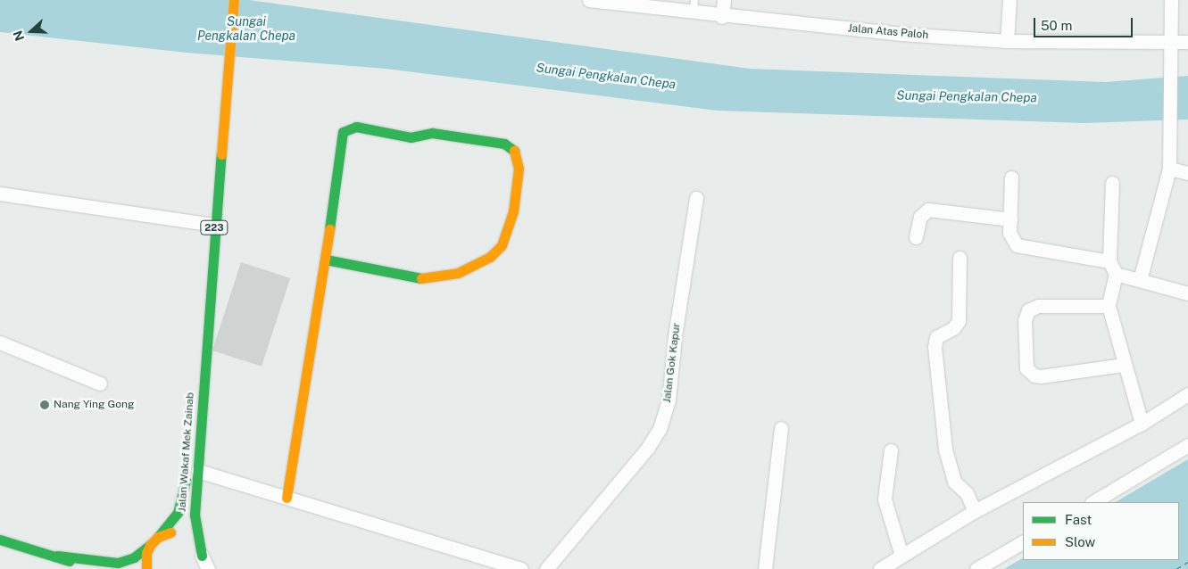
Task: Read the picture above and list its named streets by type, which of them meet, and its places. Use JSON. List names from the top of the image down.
{
  "streets": {
    "main road": ["223", "Jalan Wakaf Mek Zainab"],
    "street": ["Jalan Atas Paloh", "Jalan Gok Kapur"]
  },
  "crossings": [
    ["223", "Jalan Wakaf Mek Zainab"]
  ],
  "water": ["Sungai Pengkalan Chepa"],
  "places": ["Nang Ying Gong"],
  "legend": ["Fast", "Slow"],
  "scale_bar": "50 m",
  "north": "left"
}
